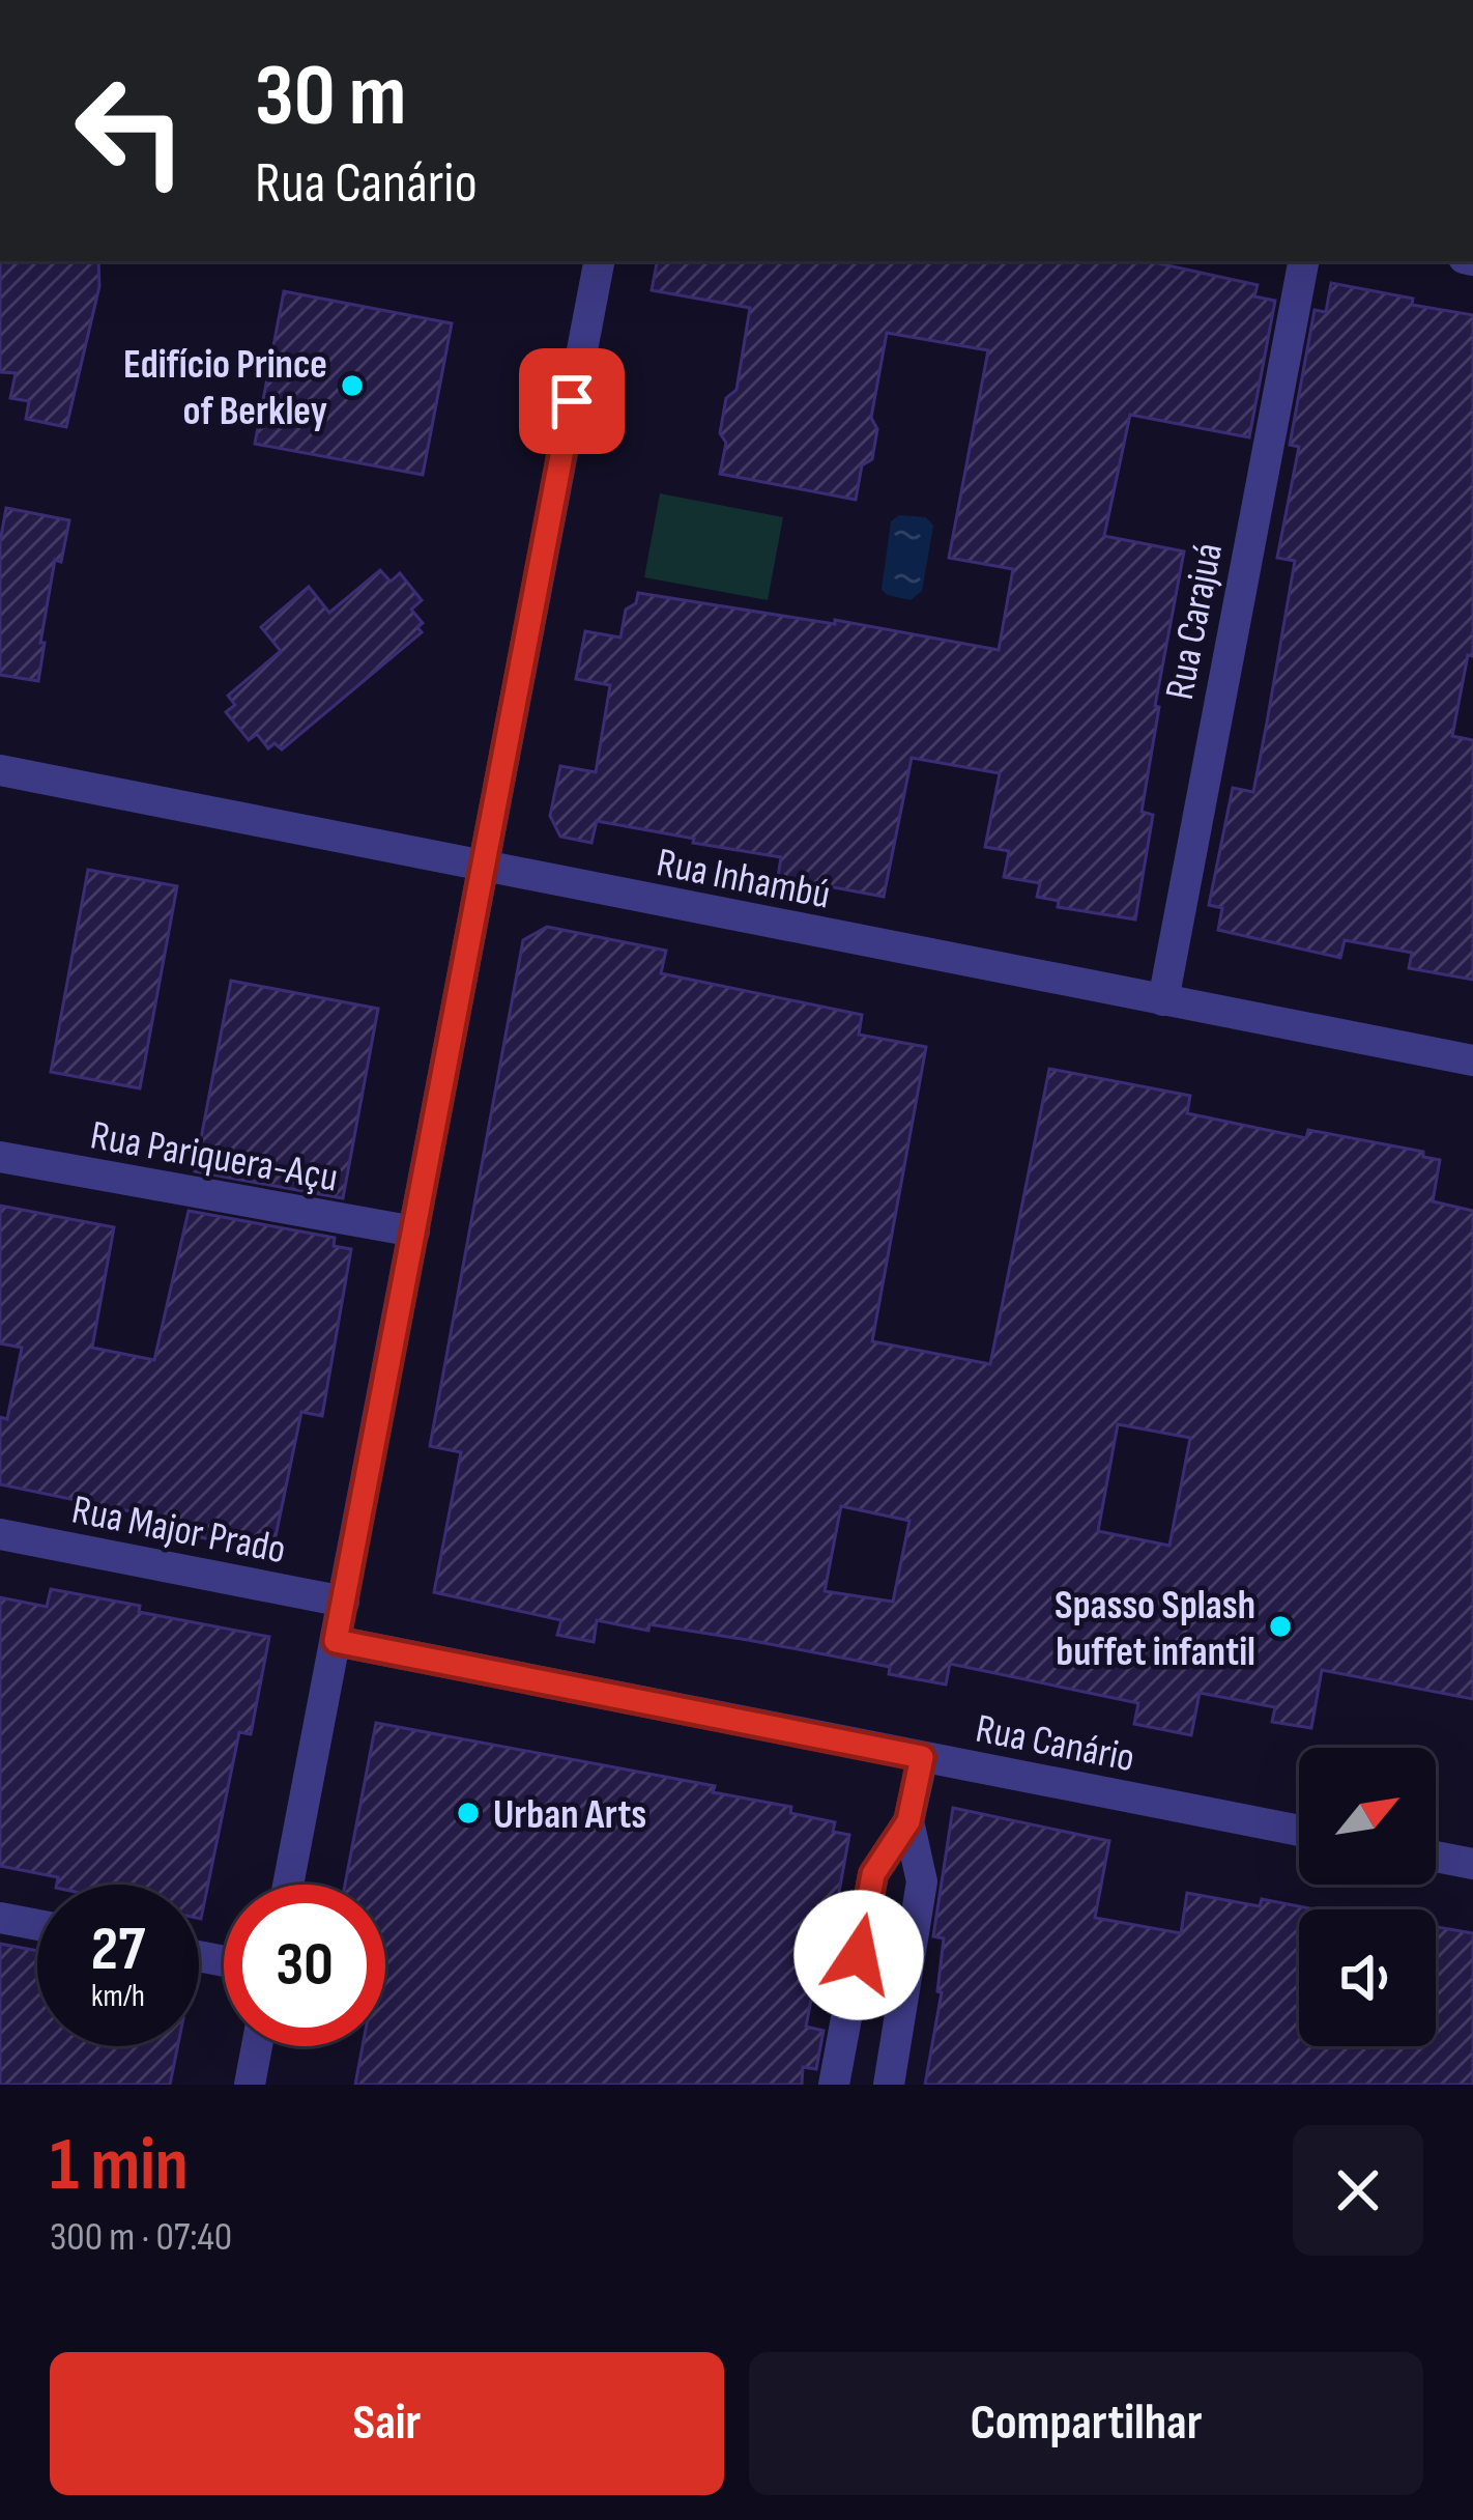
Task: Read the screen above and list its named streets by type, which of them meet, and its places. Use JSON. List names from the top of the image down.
{
  "streets": {
    "street": [
      "Rua Carajuá",
      "Rua Inhambú",
      "Rua Pariquera-Açu",
      "Rua Major Prado",
      "Rua Canário"
    ]
  },
  "crossings": [
    ["Rua Carajuá", "Rua Inhambú"]
  ],
  "places": ["Edifício Prince of Berkley", "Spasso Splash buffet infantil", "Urban Arts"],
  "north": "top right",
  "page": {
    "turn": ["30 m", "Rua Canário"],
    "speed": "27 km/h",
    "limit": "30",
    "heading": ["1 min", "300 m · 07:40"],
    "buttons": ["Sair", "Compartilhar"]
  }
}
